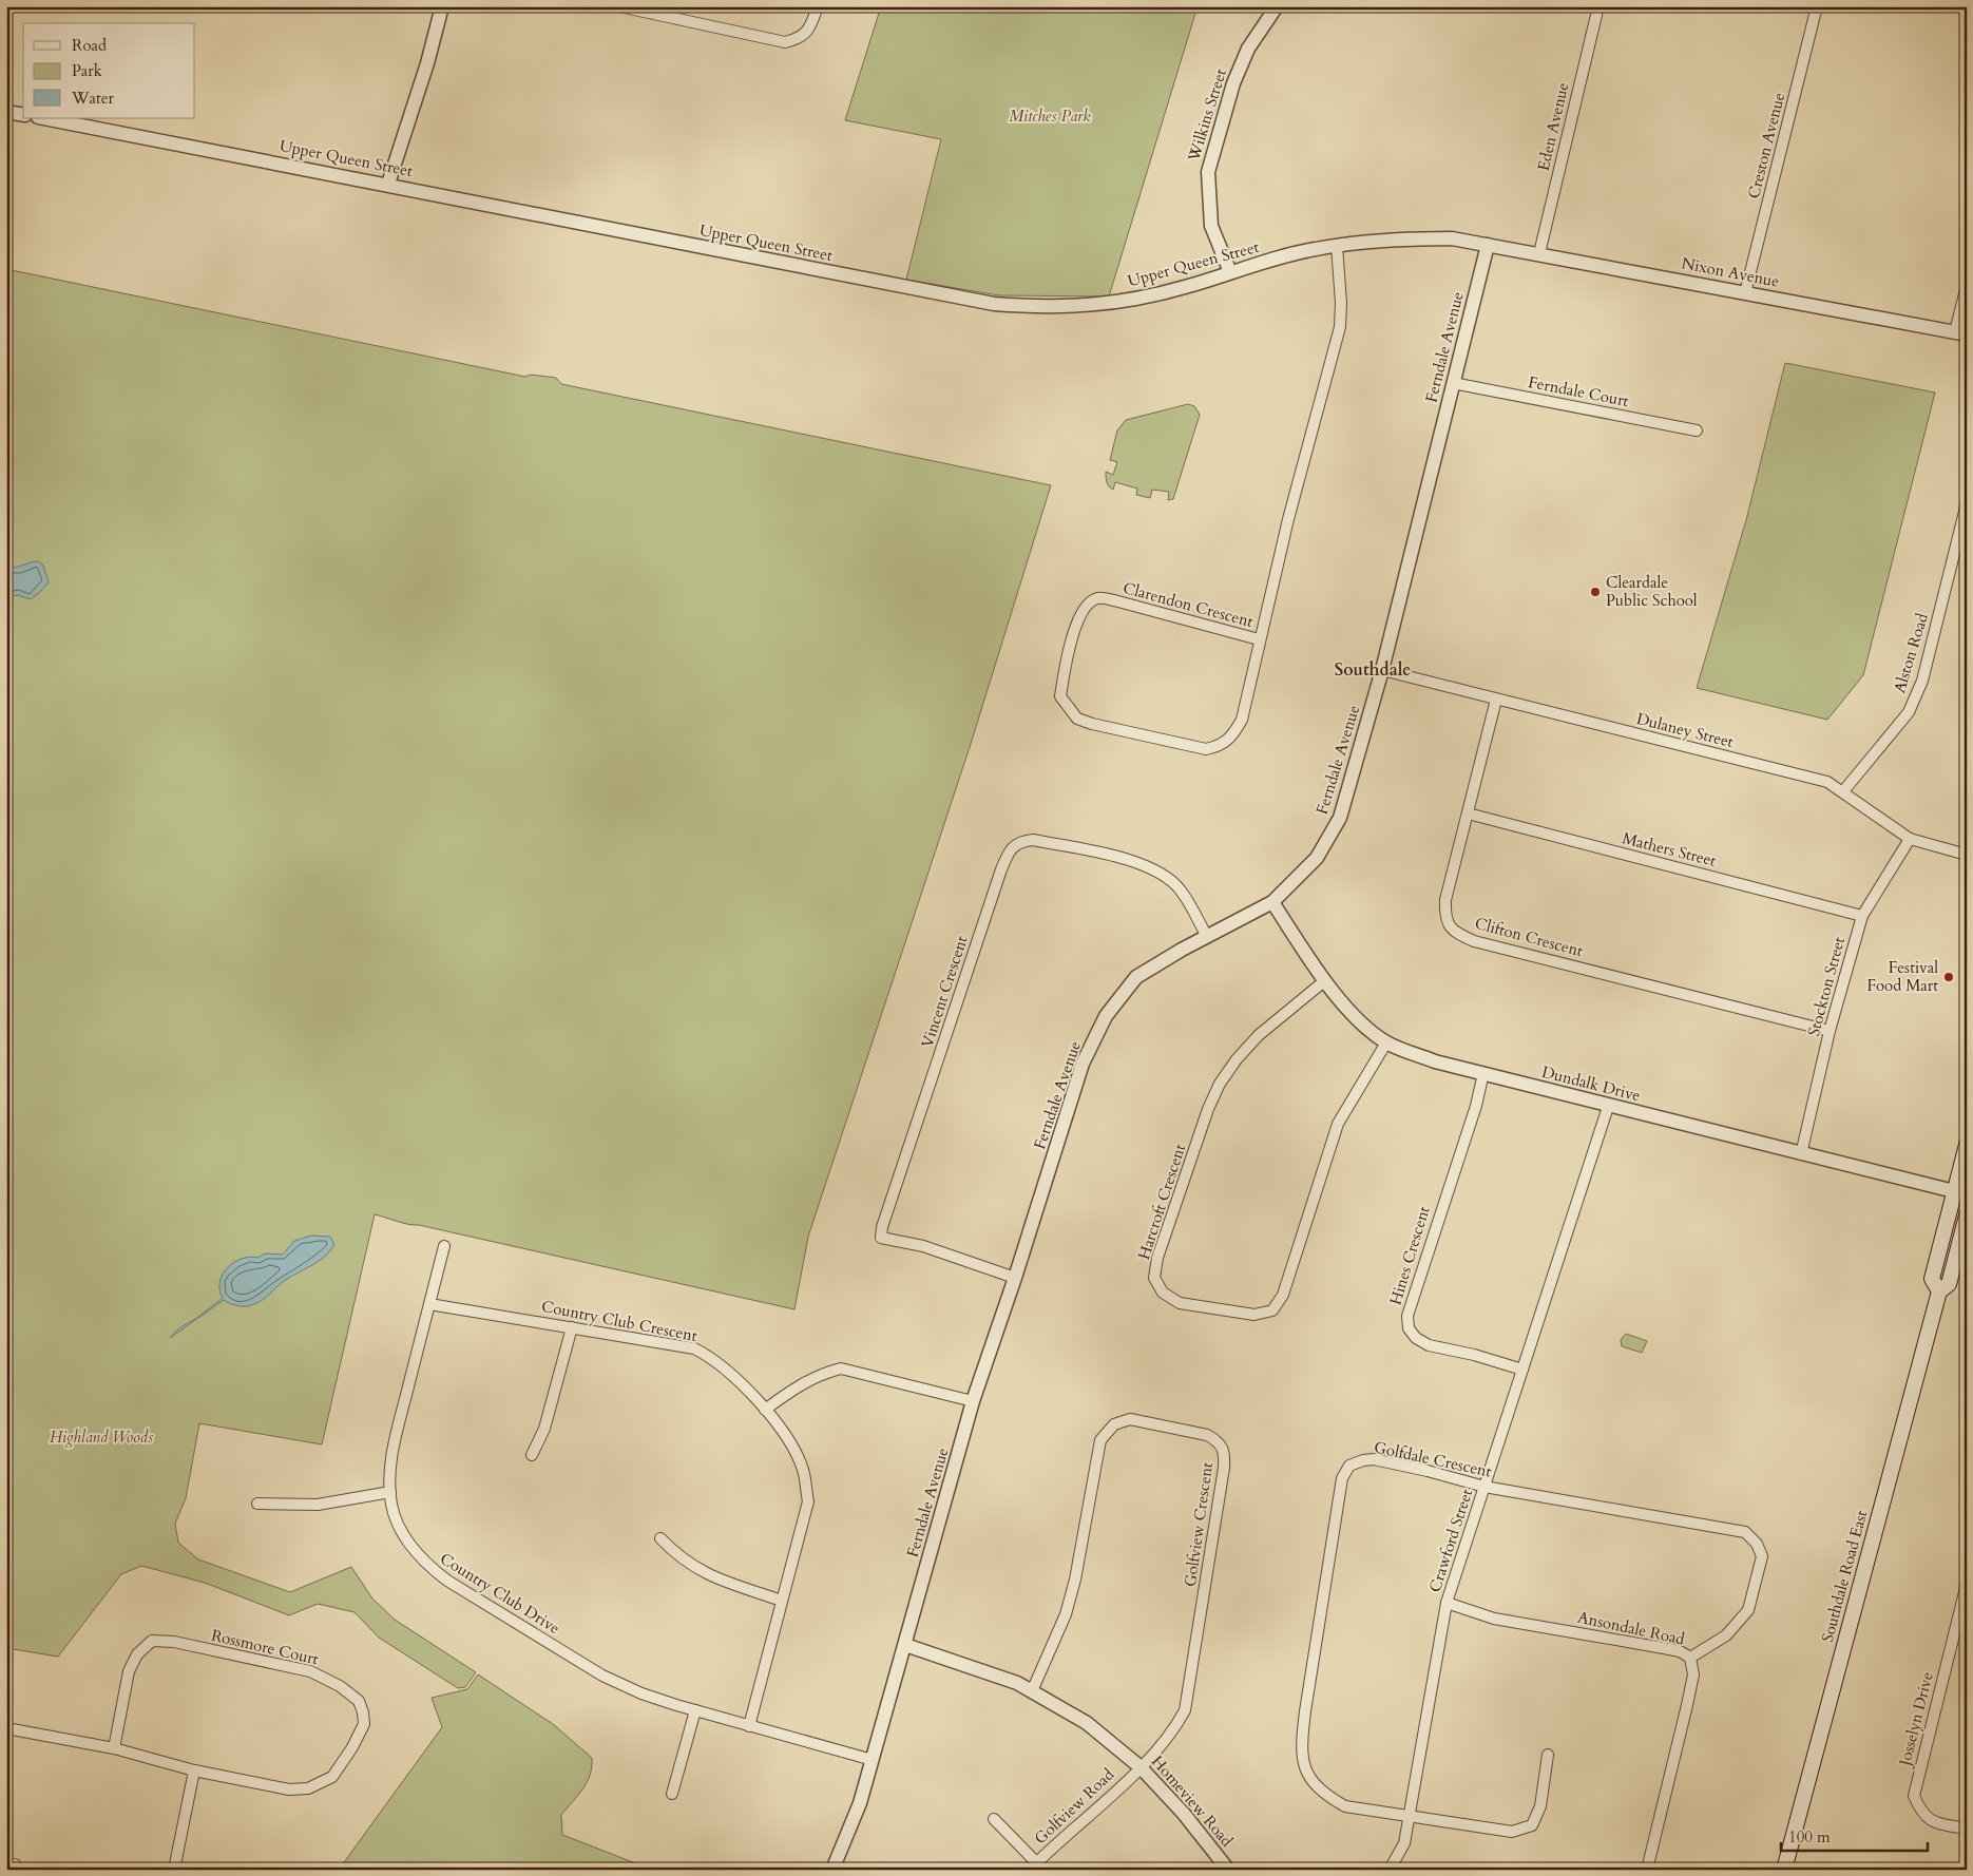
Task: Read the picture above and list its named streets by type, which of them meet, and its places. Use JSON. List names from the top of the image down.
{
  "streets": {
    "main road": ["Southdale Road East"],
    "street": [
      "Wilkins Street",
      "Eden Avenue",
      "Creston Avenue",
      "Upper Queen Street",
      "Nixon Avenue",
      "Ferndale Avenue",
      "Ferndale Court",
      "Clarendon Crescent",
      "Alston Road",
      "Dulaney Street",
      "Mathers Street",
      "Clifton Crescent",
      "Stockton Street",
      "Vincent Crescent",
      "Dundalk Drive",
      "Harcroft Crescent",
      "Hines Crescent",
      "Country Club Crescent",
      "Golfdale Crescent",
      "Golfview Crescent",
      "Crawford Street",
      "Country Club Drive",
      "Ansondale Road",
      "Rossmore Court",
      "Josselyn Drive",
      "Homeview Road",
      "Golfview Road"
    ]
  },
  "crossings": [
    ["Wilkins Street", "Upper Queen Street"],
    ["Eden Avenue", "Nixon Avenue"],
    ["Creston Avenue", "Nixon Avenue"],
    ["Upper Queen Street", "Nixon Avenue"],
    ["Upper Queen Street", "Ferndale Avenue"],
    ["Upper Queen Street", "Clarendon Crescent"],
    ["Nixon Avenue", "Ferndale Avenue"],
    ["Ferndale Avenue", "Ferndale Court"],
    ["Ferndale Avenue", "Dulaney Street"],
    ["Ferndale Avenue", "Vincent Crescent"],
    ["Ferndale Avenue", "Dundalk Drive"],
    ["Ferndale Avenue", "Country Club Drive"],
    ["Ferndale Avenue", "Homeview Road"],
    ["Alston Road", "Dulaney Street"],
    ["Dulaney Street", "Clifton Crescent"],
    ["Dulaney Street", "Stockton Street"],
    ["Mathers Street", "Clifton Crescent"],
    ["Mathers Street", "Stockton Street"],
    ["Clifton Crescent", "Stockton Street"],
    ["Stockton Street", "Dundalk Drive"],
    ["Dundalk Drive", "Harcroft Crescent"],
    ["Dundalk Drive", "Hines Crescent"],
    ["Dundalk Drive", "Crawford Street"],
    ["Dundalk Drive", "Southdale Road East"],
    ["Hines Crescent", "Crawford Street"],
    ["Country Club Crescent", "Country Club Drive"],
    ["Golfdale Crescent", "Crawford Street"],
    ["Golfdale Crescent", "Ansondale Road"],
    ["Golfview Crescent", "Homeview Road"],
    ["Golfview Crescent", "Golfview Road"],
    ["Crawford Street", "Ansondale Road"],
    ["Homeview Road", "Golfview Road"]
  ],
  "districts": ["Southdale"],
  "parks": ["Mitches Park", "Highland Woods"],
  "places": ["Cleardale Public School", "Festival Food Mart"],
  "legend": ["Road", "Park", "Water"],
  "scale_bar": "100 m"
}
